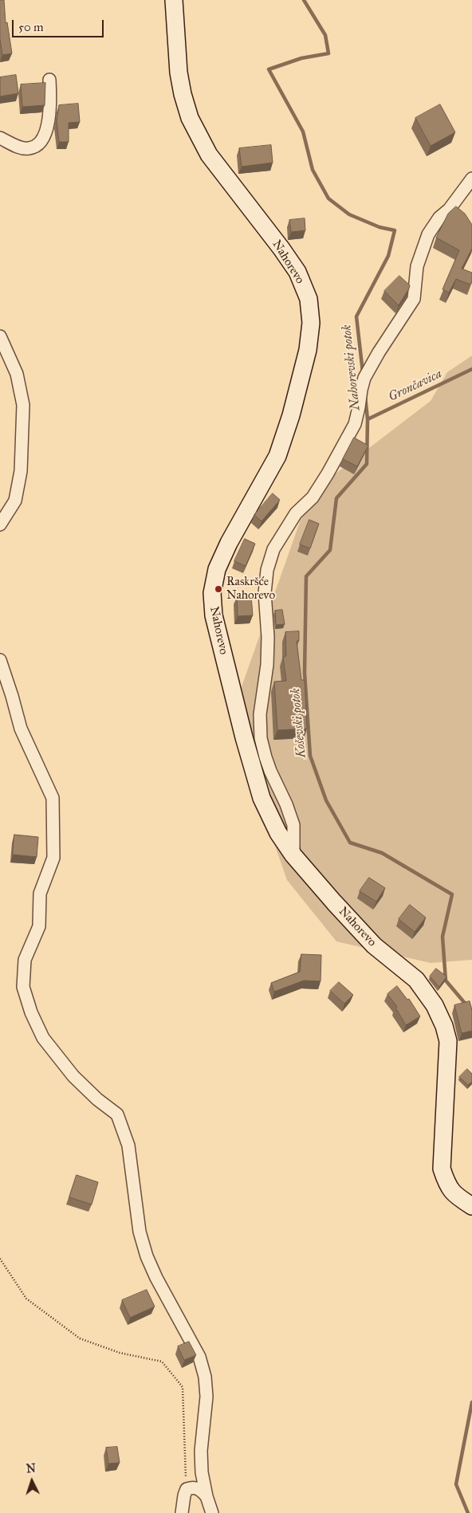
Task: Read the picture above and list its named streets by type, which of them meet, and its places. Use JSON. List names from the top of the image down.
{
  "streets": {
    "street": ["Nahorevo"]
  },
  "water": ["Nahorevski potok", "Grončavica", "Koševski potok"],
  "places": ["Raskršće Nahorevo"],
  "scale_bar": "50 m",
  "north": "top"
}
